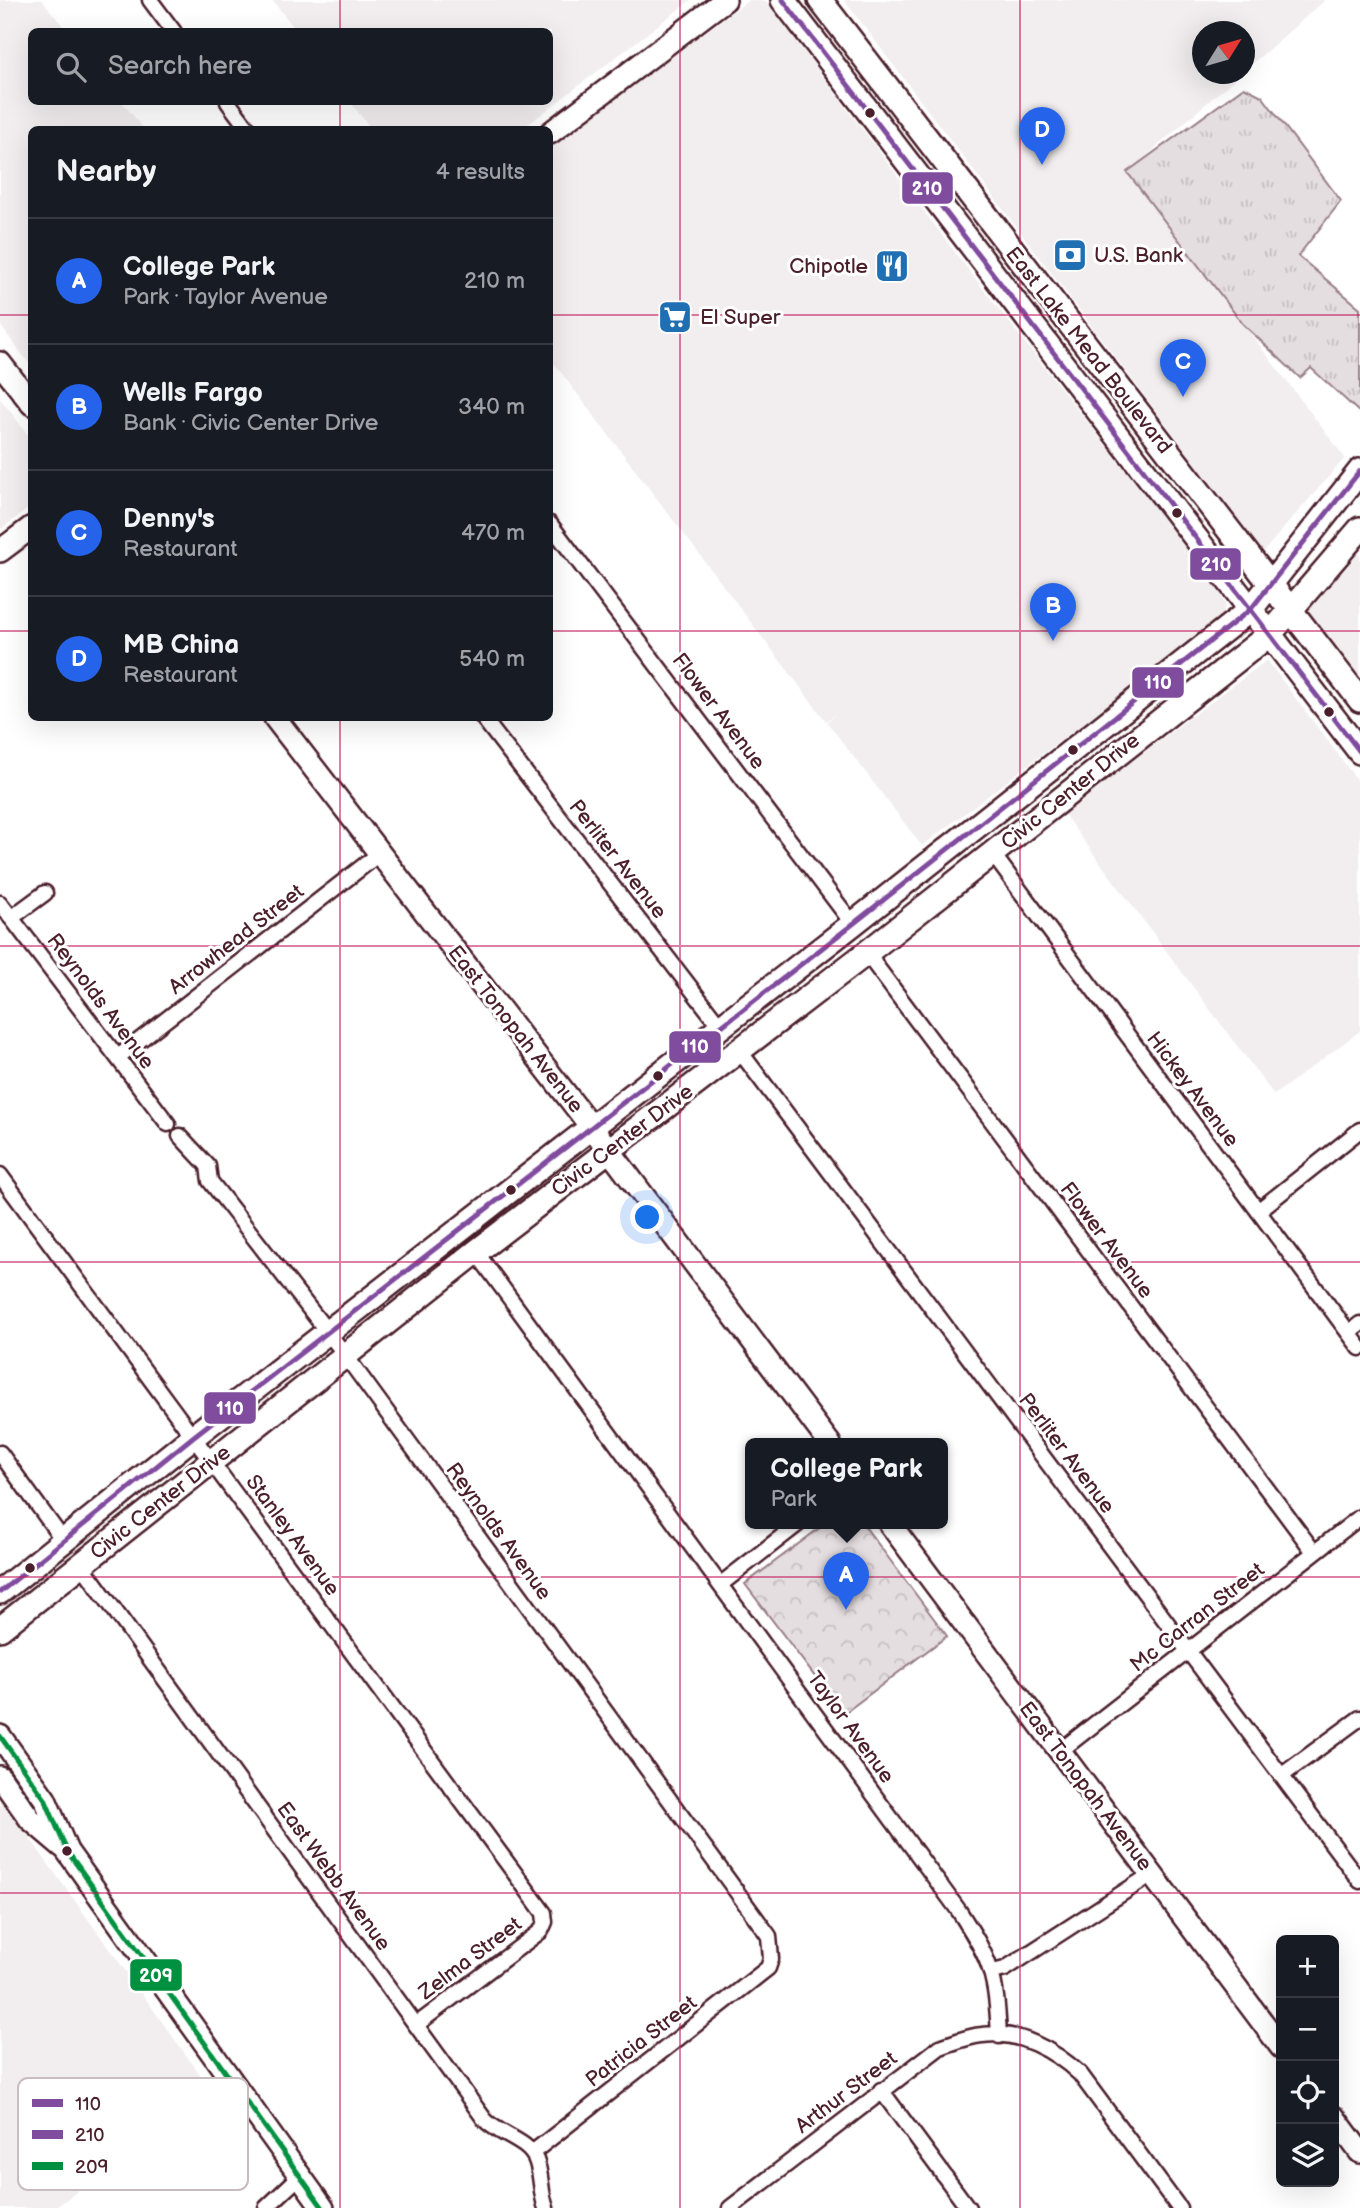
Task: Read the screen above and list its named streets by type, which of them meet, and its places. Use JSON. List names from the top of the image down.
{
  "streets": {
    "main road": ["East Lake Mead Boulevard", "Civic Center Drive"],
    "street": [
      "Flower Avenue",
      "Perliter Avenue",
      "Arrowhead Street",
      "Reynolds Avenue",
      "East Tonopah Avenue",
      "Hickey Avenue",
      "Stanley Avenue",
      "Mc Carran Street",
      "Taylor Avenue",
      "East Webb Avenue",
      "Zelma Street",
      "Patricia Street",
      "Arthur Street"
    ]
  },
  "crossings": [
    ["East Lake Mead Boulevard", "Civic Center Drive"],
    ["Flower Avenue", "Civic Center Drive"],
    ["Flower Avenue", "Mc Carran Street"],
    ["Civic Center Drive", "Perliter Avenue"],
    ["Civic Center Drive", "Reynolds Avenue"],
    ["Civic Center Drive", "East Tonopah Avenue"],
    ["Civic Center Drive", "Hickey Avenue"],
    ["Civic Center Drive", "Stanley Avenue"],
    ["Civic Center Drive", "Taylor Avenue"],
    ["Civic Center Drive", "East Webb Avenue"],
    ["Perliter Avenue", "Mc Carran Street"],
    ["Arrowhead Street", "Reynolds Avenue"],
    ["Arrowhead Street", "East Tonopah Avenue"],
    ["Reynolds Avenue", "Patricia Street"],
    ["East Tonopah Avenue", "Mc Carran Street"],
    ["Stanley Avenue", "Zelma Street"],
    ["Taylor Avenue", "Arthur Street"],
    ["East Webb Avenue", "Zelma Street"],
    ["East Webb Avenue", "Patricia Street"]
  ],
  "places": {
    "bank": ["U.S. Bank"],
    "restaurant": ["Chipotle"],
    "supermarket": ["El Super"]
  },
  "lines": ["transit line 210", "transit line 110", "transit line 209"],
  "legend": ["110", "210", "209"],
  "north": "top right",
  "page": {
    "search": "Search here",
    "pins": [
      "D",
      "C",
      "B",
      "A"
    ],
    "heading": ["Nearby", "4 results"],
    "list": [
      {
        "mark": "A",
        "name": "College Park",
        "note": "Park · Taylor Avenue",
        "value": "210 m"
      },
      {
        "mark": "B",
        "name": "Wells Fargo",
        "note": "Bank · Civic Center Drive",
        "value": "340 m"
      },
      {
        "mark": "C",
        "name": "Denny's",
        "note": "Restaurant",
        "value": "470 m"
      },
      {
        "mark": "D",
        "name": "MB China",
        "note": "Restaurant",
        "value": "540 m"
      }
    ],
    "popup": ["College Park", "Park"],
    "map_buttons": ["+", "−"]
  }
}
